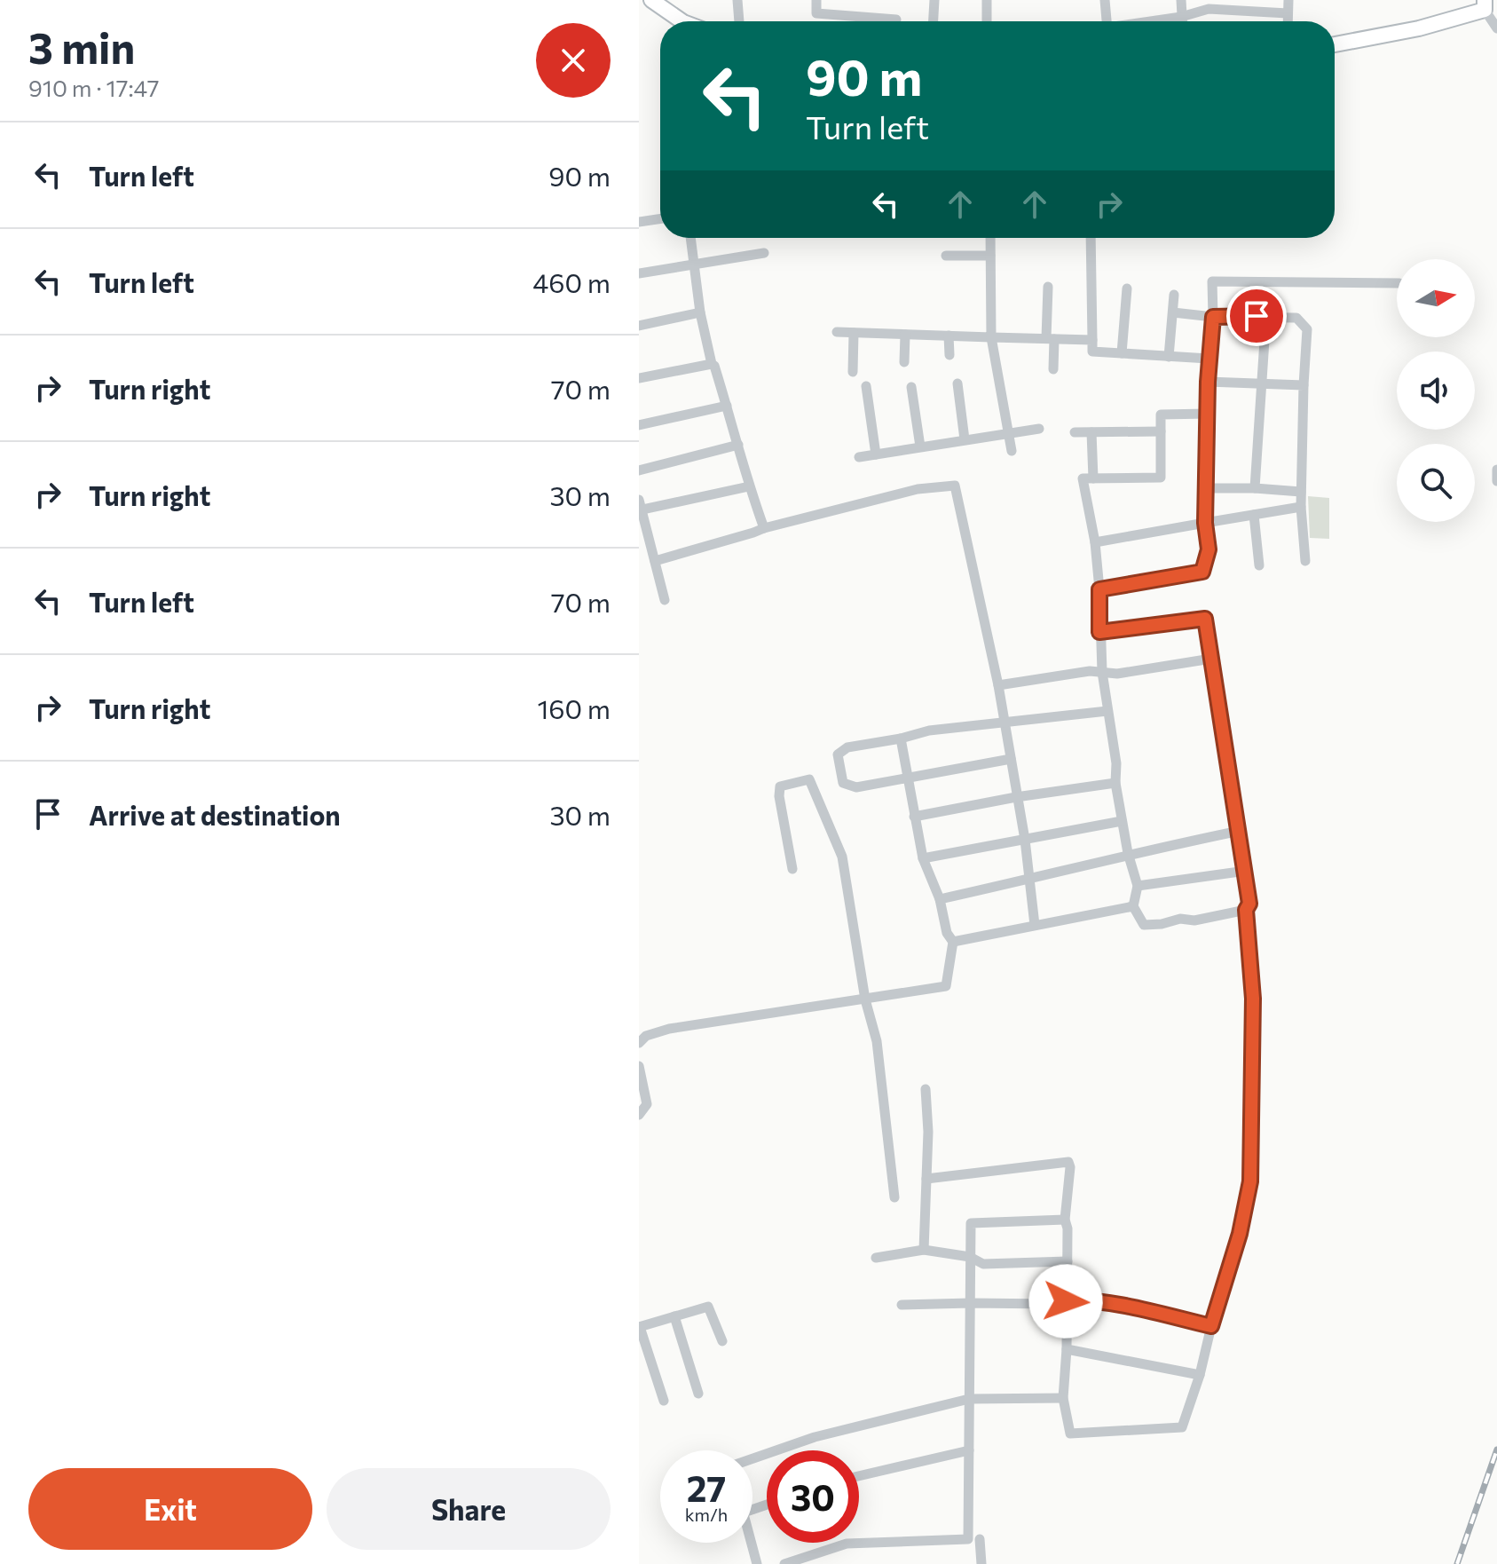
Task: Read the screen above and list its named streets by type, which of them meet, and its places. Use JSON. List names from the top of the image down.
{
  "north": "right",
  "page": {
    "heading": ["3 min", "910 m · 17:47"],
    "turn": ["90 m", "Turn left"],
    "list": [
      {
        "name": "Turn left",
        "value": "90 m"
      },
      {
        "name": "Turn left",
        "value": "460 m"
      },
      {
        "name": "Turn right",
        "value": "70 m"
      },
      {
        "name": "Turn right",
        "value": "30 m"
      },
      {
        "name": "Turn left",
        "value": "70 m"
      },
      {
        "name": "Turn right",
        "value": "160 m"
      },
      {
        "name": "Arrive at destination",
        "value": "30 m"
      }
    ],
    "speed": "27 km/h",
    "limit": "30",
    "buttons": ["Exit", "Share"]
  }
}
